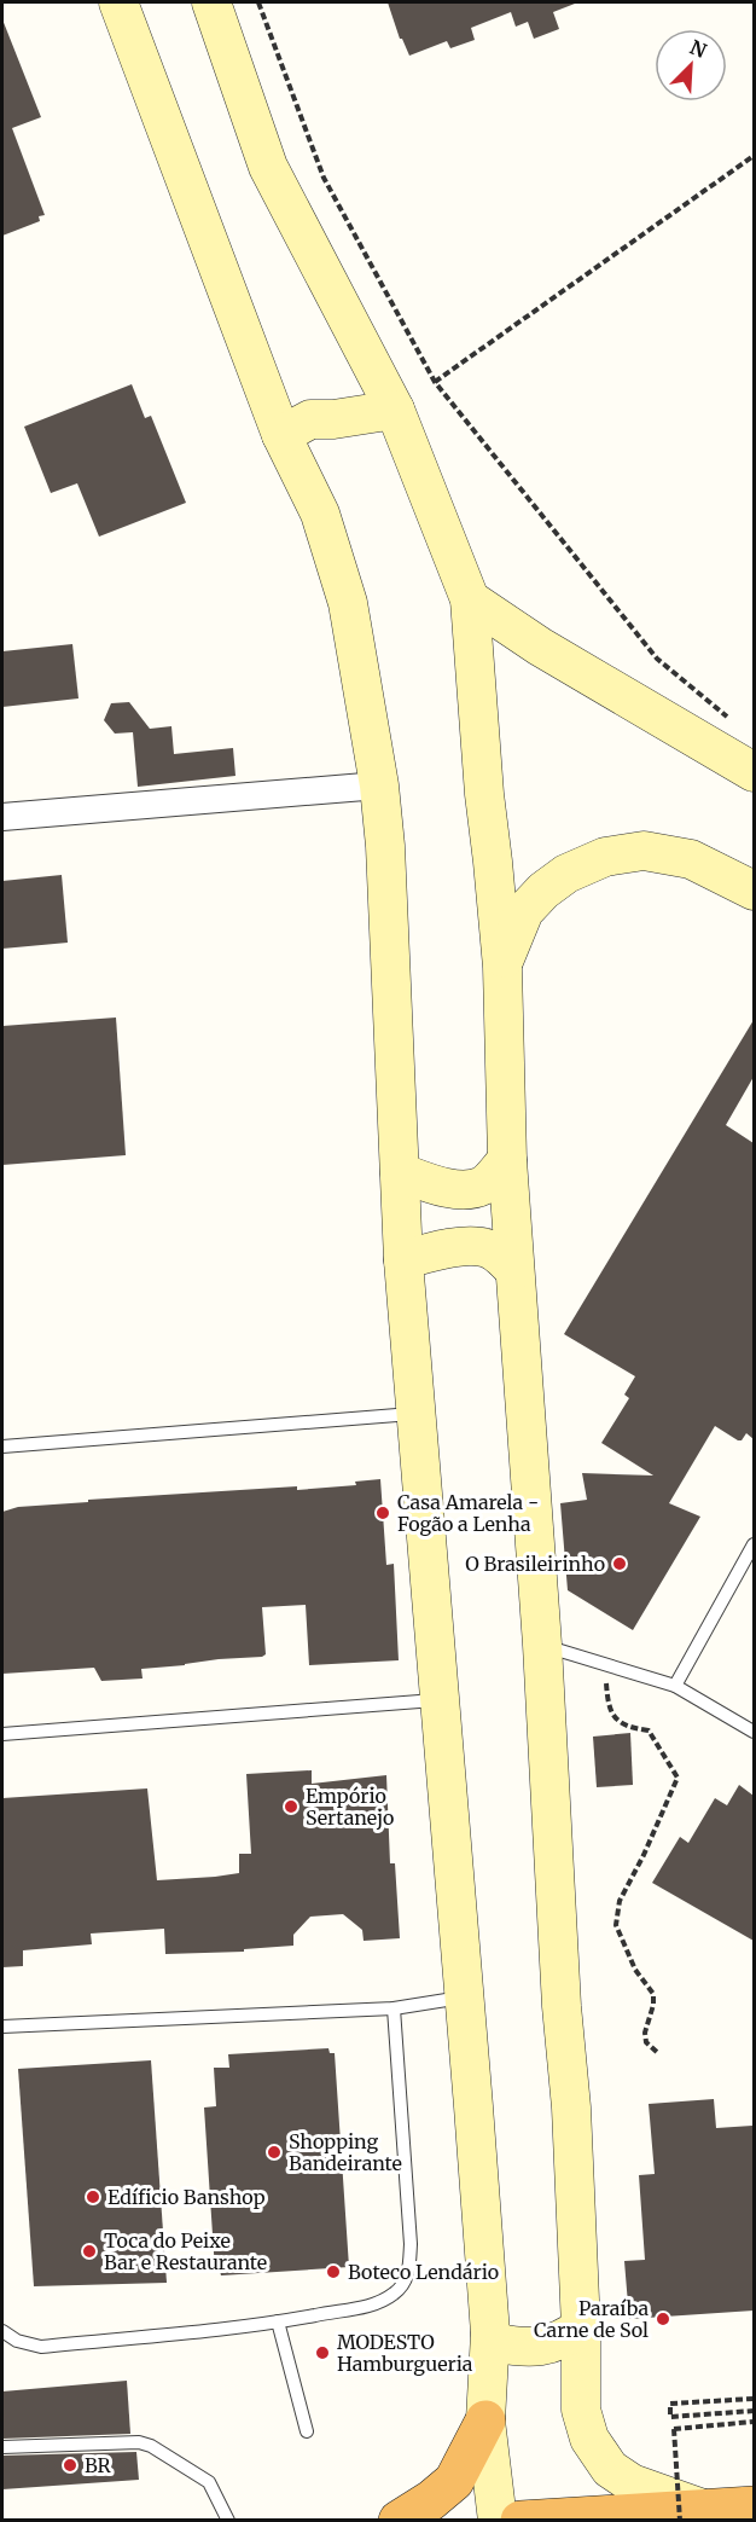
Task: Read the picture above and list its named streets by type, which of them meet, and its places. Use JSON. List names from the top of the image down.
{
  "places": [
    "Casa Amarela - Fogão a Lenha",
    "O Brasileirinho",
    "Empório Sertanejo",
    "Shopping Bandeirante",
    "Edíficio Banshop",
    "Toca do Peixe Bar e Restaurante",
    "Boteco Lendário",
    "Paraíba Carne de Sol",
    "MODESTO Hamburgueria",
    "BR"
  ],
  "north": "top right"
}
